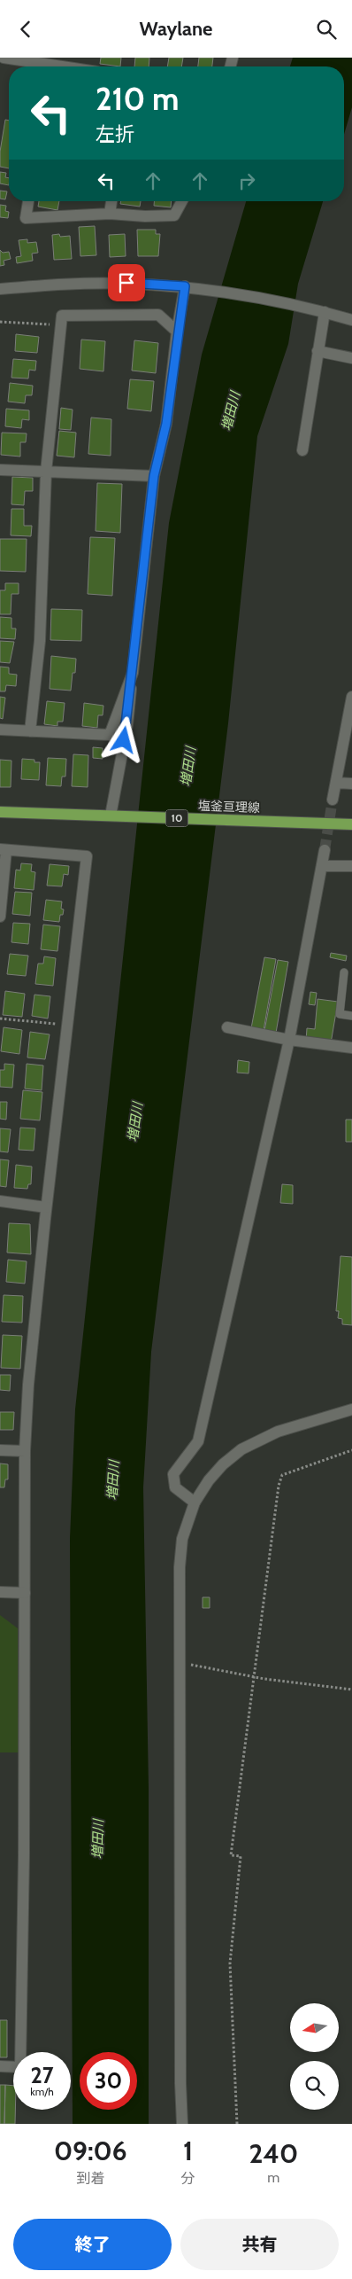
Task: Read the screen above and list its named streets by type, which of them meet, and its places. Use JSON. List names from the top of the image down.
{
  "streets": {
    "main road": ["塩釜亘理線", "10"]
  },
  "water": ["増田川"],
  "north": "left",
  "page": {
    "header": "Waylane",
    "turn": ["210 m", "左折"],
    "speed": "27 km/h",
    "limit": "30",
    "eta": [
      "09:06",
      "到着",
      "1",
      "分",
      "240",
      "m"
    ],
    "buttons": ["終了", "共有"]
  }
}
